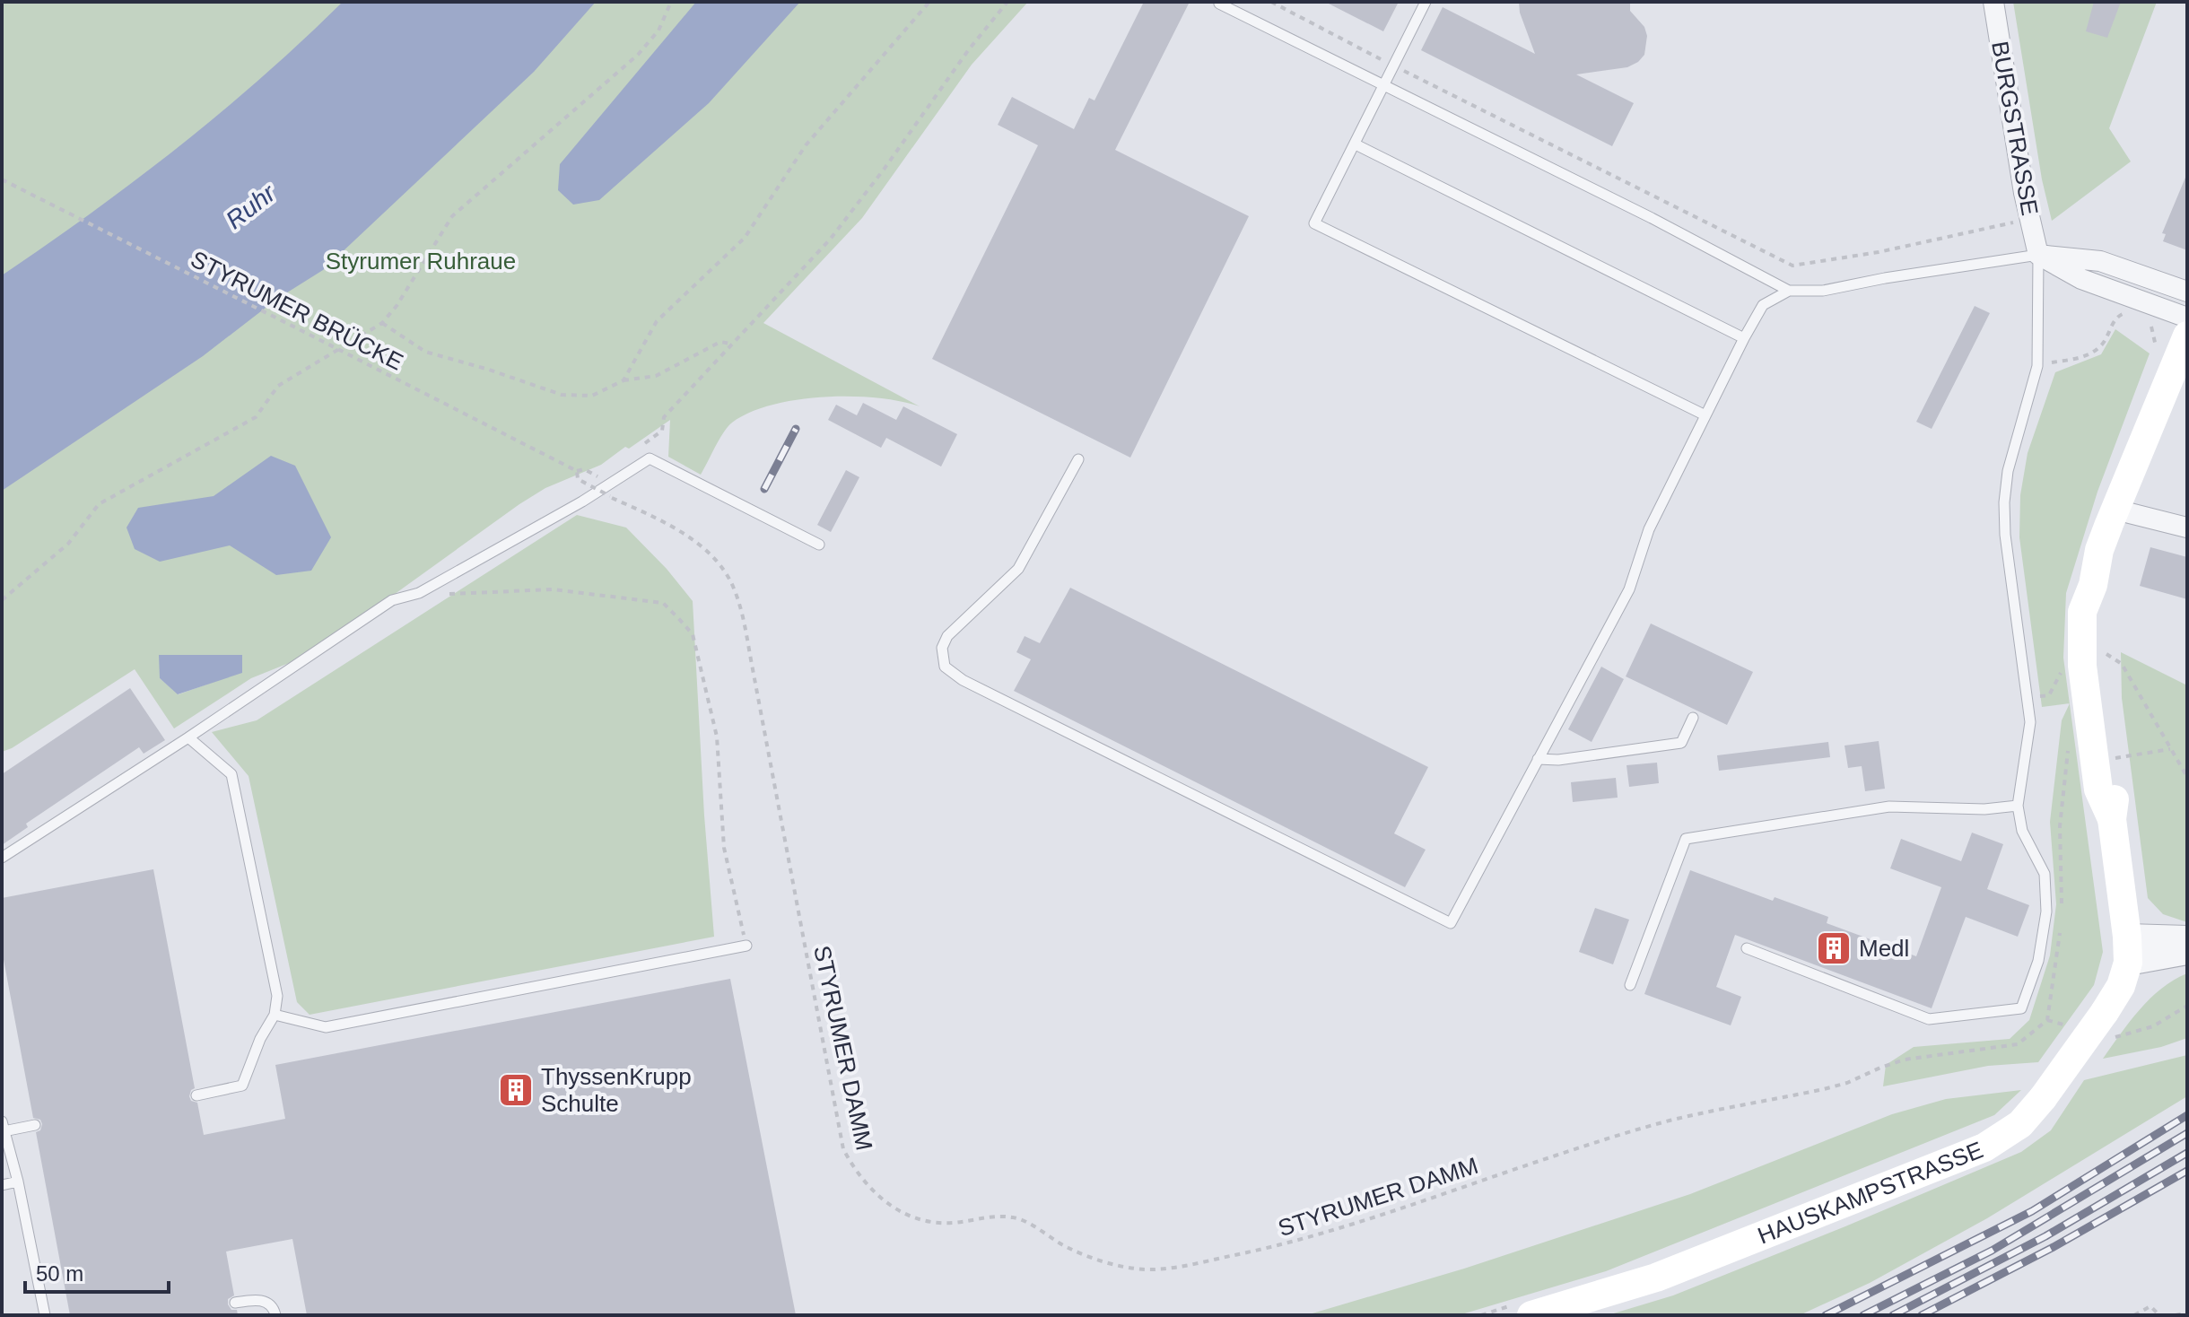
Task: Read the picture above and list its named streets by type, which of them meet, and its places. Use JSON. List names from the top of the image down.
{
  "streets": {
    "main road": ["HAUSKAMPSTRASSE"],
    "street": ["BURGSTRASSE"],
    "path": ["STYRUMER BRÜCKE", "STYRUMER DAMM"]
  },
  "crossings": [
    ["STYRUMER BRÜCKE", "STYRUMER DAMM"]
  ],
  "water": ["Ruhr"],
  "parks": ["Styrumer Ruhraue"],
  "places": {
    "building": ["Medl", "ThyssenKrupp Schulte"]
  },
  "scale_bar": "50 m"
}
